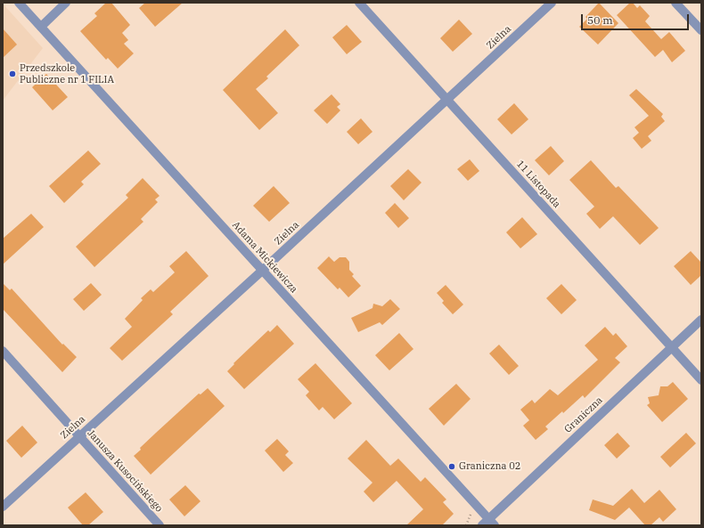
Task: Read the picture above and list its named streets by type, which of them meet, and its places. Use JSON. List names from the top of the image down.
{
  "streets": {
    "street": [
      "Zielna",
      "11 Listopada",
      "Adama Mickiewicza",
      "Graniczna",
      "Janusza Kusocińskiego"
    ]
  },
  "crossings": [
    ["Zielna", "11 Listopada"],
    ["Zielna", "Adama Mickiewicza"],
    ["Zielna", "Janusza Kusocińskiego"],
    ["11 Listopada", "Graniczna"],
    ["Adama Mickiewicza", "Graniczna"]
  ],
  "places": ["Przedszkole Publiczne nr 1 FILIA", "Graniczna 02"],
  "scale_bar": "50 m"
}
